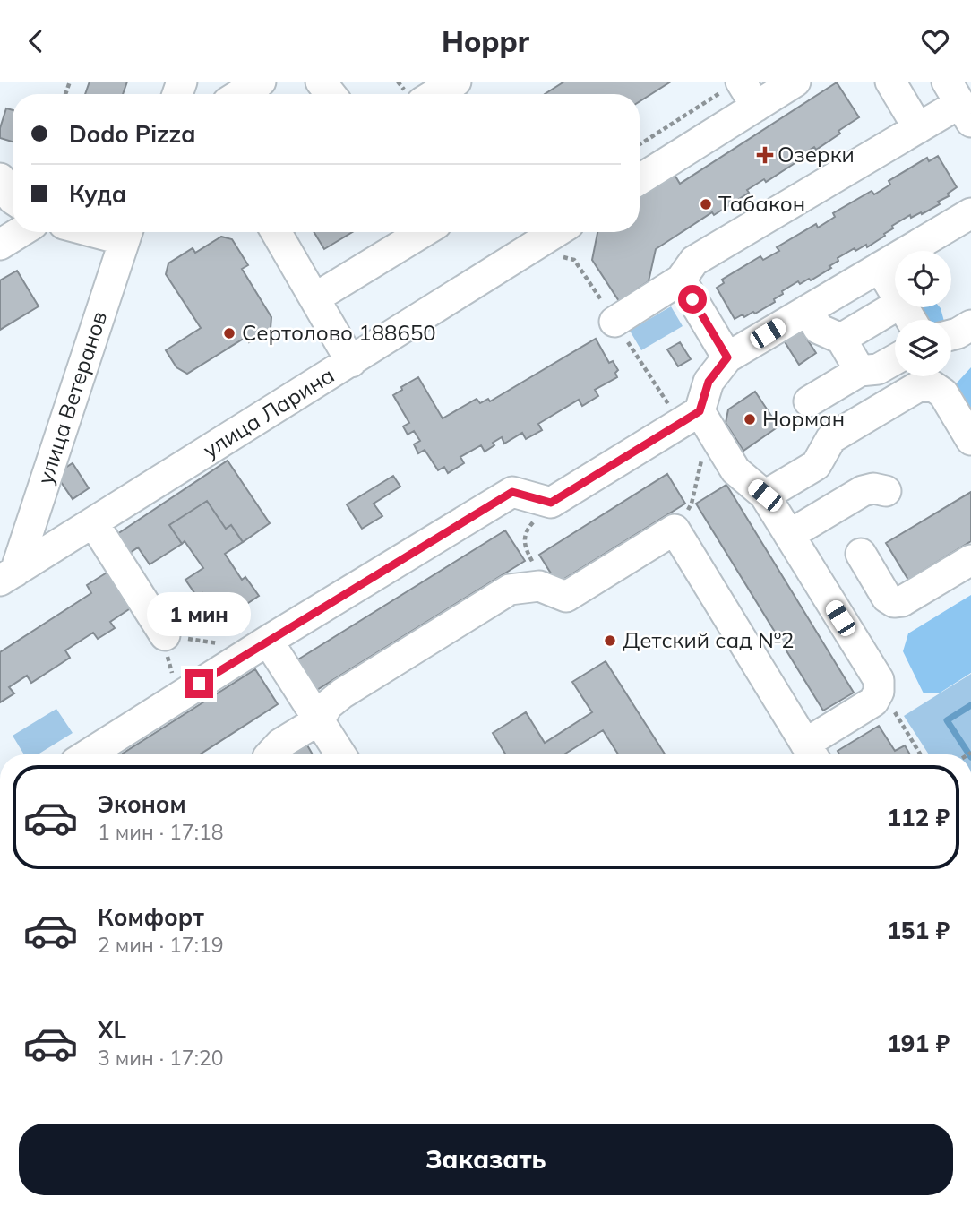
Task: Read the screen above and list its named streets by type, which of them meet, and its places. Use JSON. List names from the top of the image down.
{
  "streets": {
    "street": ["улица Ветеранов", "улица Ларина"]
  },
  "crossings": [
    ["улица Ветеранов", "улица Ларина"]
  ],
  "places": {
    "health": ["Озерки"],
    "other": [
      "Табакон",
      "Сертолово 188650",
      "Норман",
      "Детский сад №2"
    ]
  },
  "page": {
    "header": "Hoppr",
    "banner": ["Dodo Pizza", "Куда"],
    "bubble": "1 мин",
    "list": [
      {
        "name": "Эконом",
        "note": "1 мин · 17:18",
        "value": "112 ₽"
      },
      {
        "name": "Комфорт",
        "note": "2 мин · 17:19",
        "value": "151 ₽"
      },
      {
        "name": "XL",
        "note": "3 мин · 17:20",
        "value": "191 ₽"
      }
    ],
    "buttons": "Заказать"
  }
}
